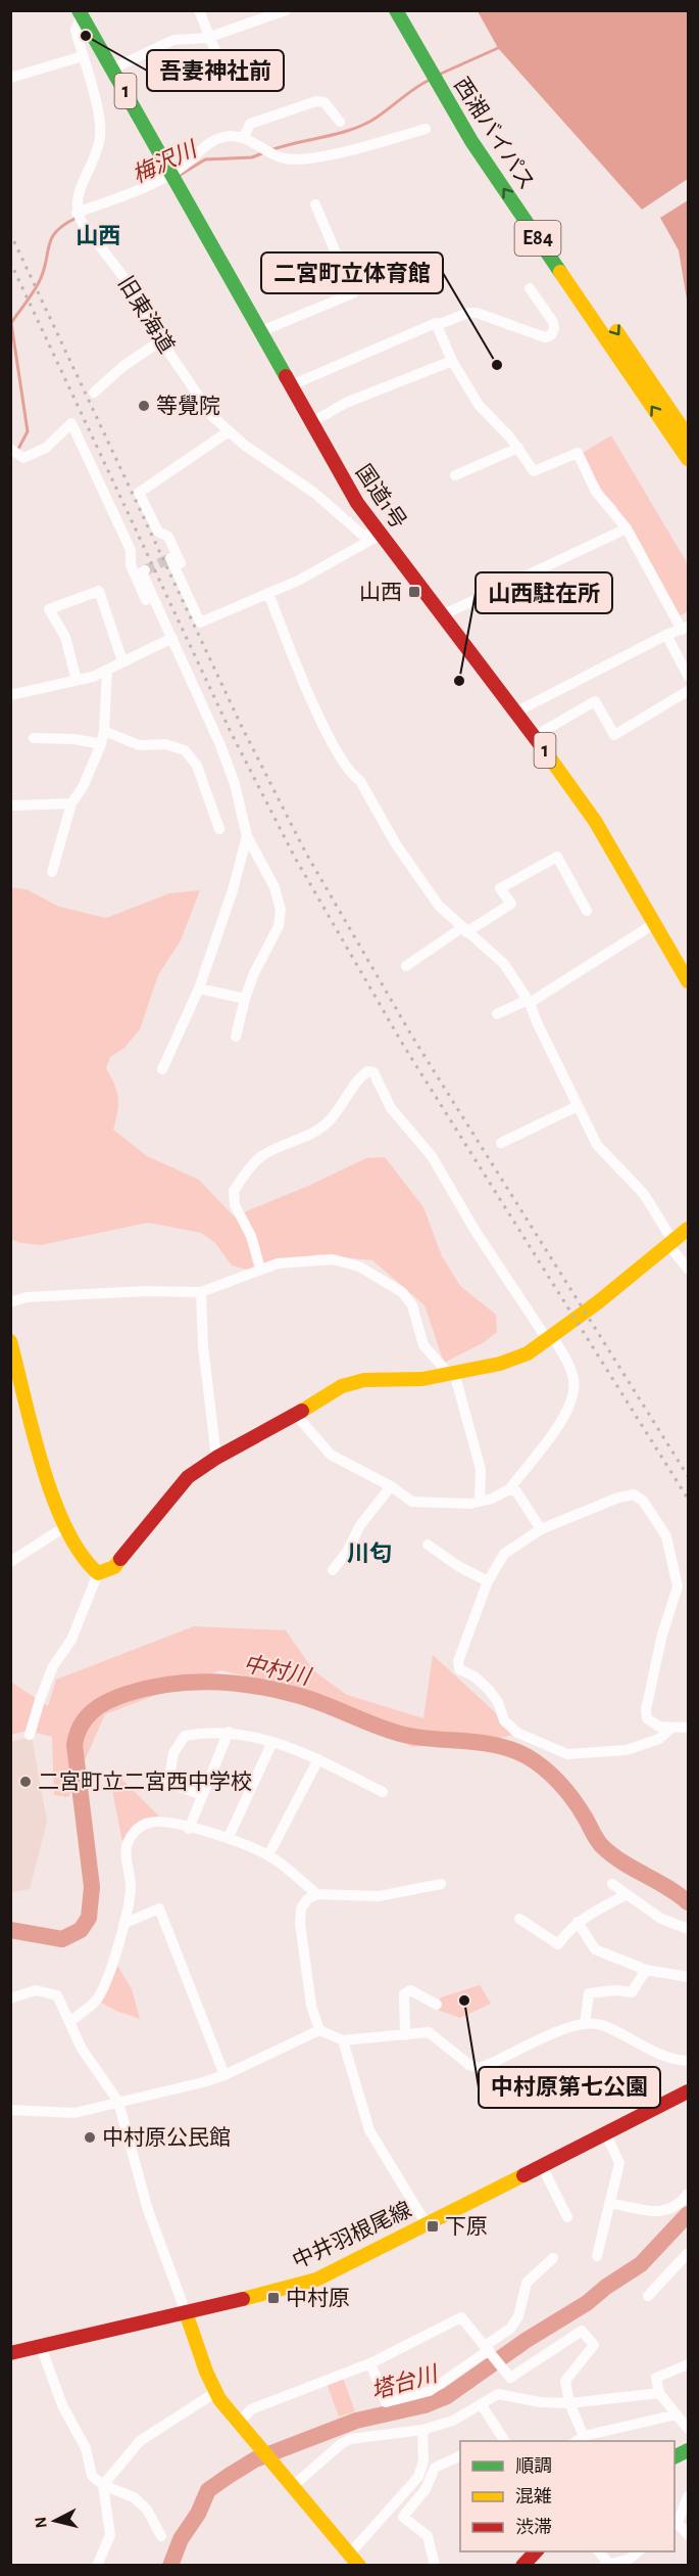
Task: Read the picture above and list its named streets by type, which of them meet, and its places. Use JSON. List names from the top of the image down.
{
  "streets": {
    "main road": [
      "1",
      "西湘バイパス",
      "E84",
      "国道1号",
      "中井羽根尾線"
    ],
    "street": ["旧東海道"]
  },
  "crossings": [
    ["旧東海道", "国道1号"]
  ],
  "districts": ["山西", "川匂"],
  "water": ["梅沢川", "中村川", "塔台川"],
  "places": {
    "other": [
      "吾妻神社前",
      "二宮町立体育館",
      "等覺院",
      "山西駐在所",
      "二宮町立二宮西中学校",
      "中村原第七公園",
      "中村原公民館"
    ],
    "transit": ["山西", "下原", "中村原"]
  },
  "legend": ["順調", "混雑", "渋滞"],
  "north": "left"
}
